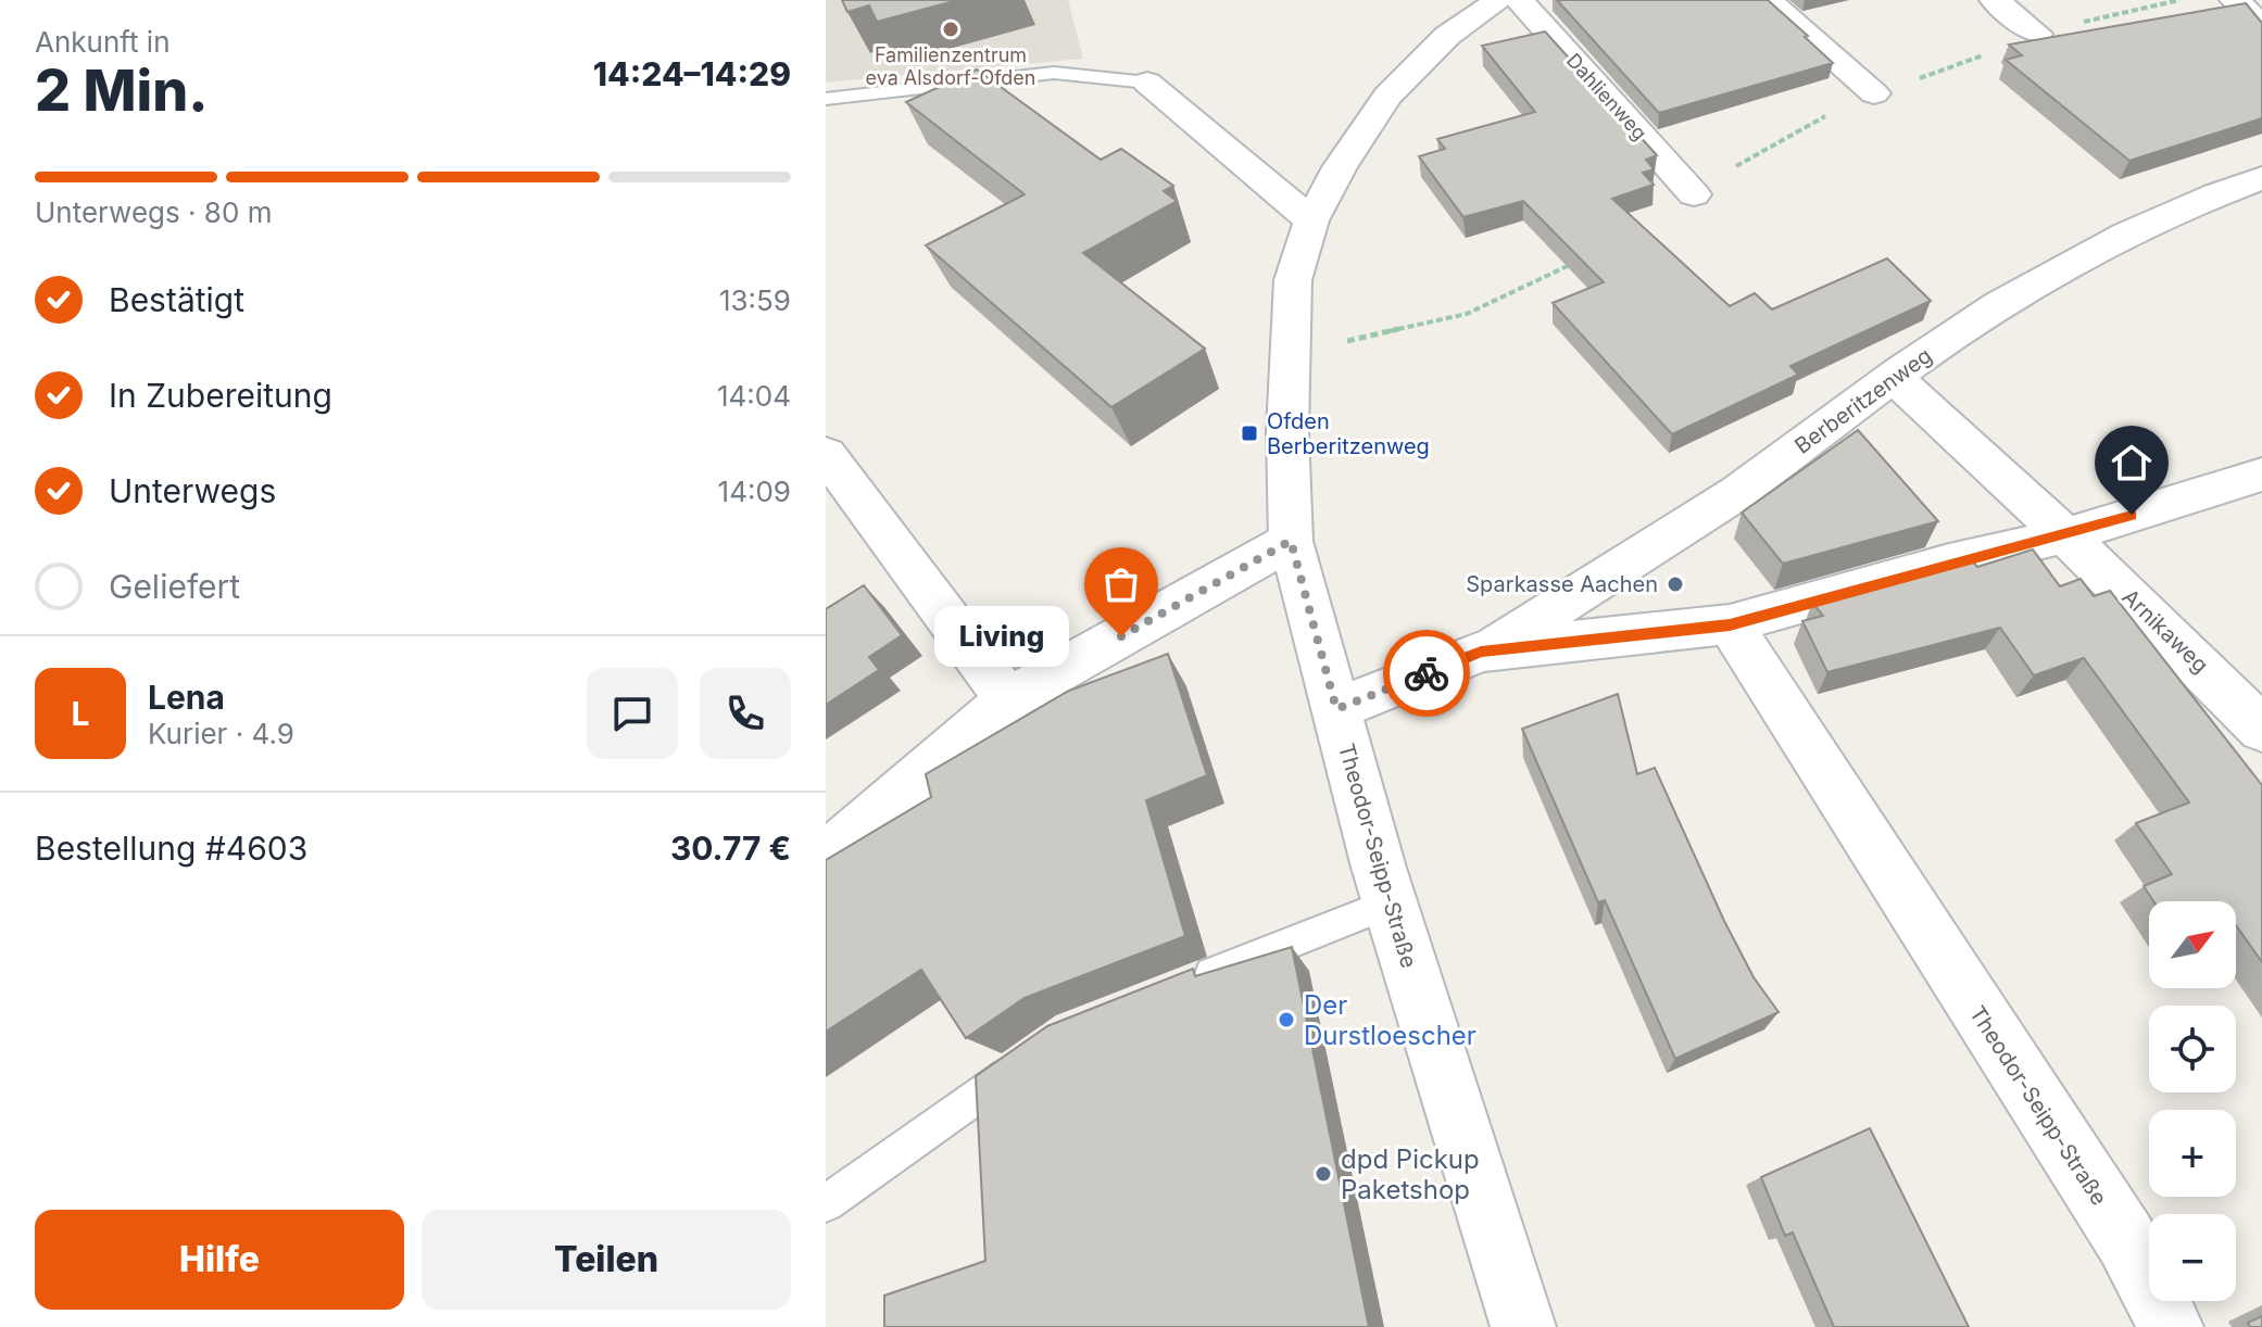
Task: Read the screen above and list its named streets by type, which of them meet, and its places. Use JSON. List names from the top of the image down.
{
  "streets": {
    "street": [
      "Dahlienweg",
      "Berberitzenweg",
      "Arnikaweg",
      "Theodor-Seipp-Straße"
    ]
  },
  "crossings": [
    ["Berberitzenweg", "Arnikaweg"]
  ],
  "places": {
    "other": [
      "Familienzentrum eva Alsdorf-Ofden",
      "Sparkasse Aachen",
      "Living",
      "Der Durstloescher",
      "dpd Pickup Paketshop"
    ],
    "transit": ["Ofden Berberitzenweg"]
  },
  "north": "top right",
  "page": {
    "heading": ["2 Min.", "Ankunft in", "14:24–14:29"],
    "panel": [
      "Lena",
      "Kurier · 4.9",
      "Bestellung #4603",
      "30.77 €"
    ],
    "bar": "Unterwegs · 80 m",
    "list": [
      ["Bestätigt", "13:59"],
      ["In Zubereitung", "14:04"],
      ["Unterwegs", "14:09"],
      "Geliefert"
    ],
    "bubble": "Living",
    "round": "L",
    "map_buttons": ["+", "−"],
    "buttons": ["Hilfe", "Teilen"]
  }
}
